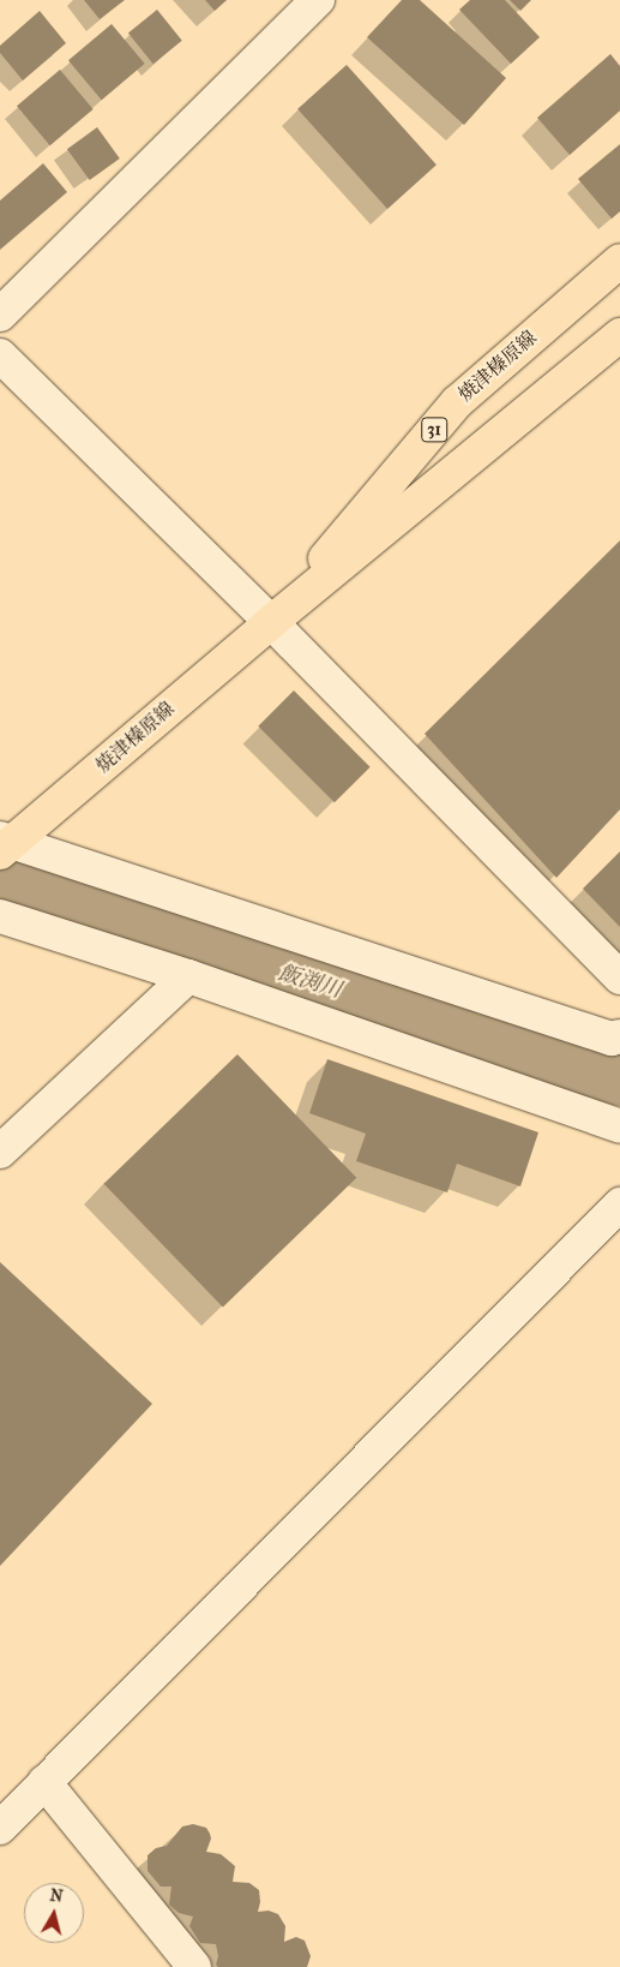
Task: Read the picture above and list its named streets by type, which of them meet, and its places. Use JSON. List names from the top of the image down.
{
  "streets": {
    "main road": ["焼津榛原線", "31"]
  },
  "water": ["飯渕川"],
  "north": "top"
}
